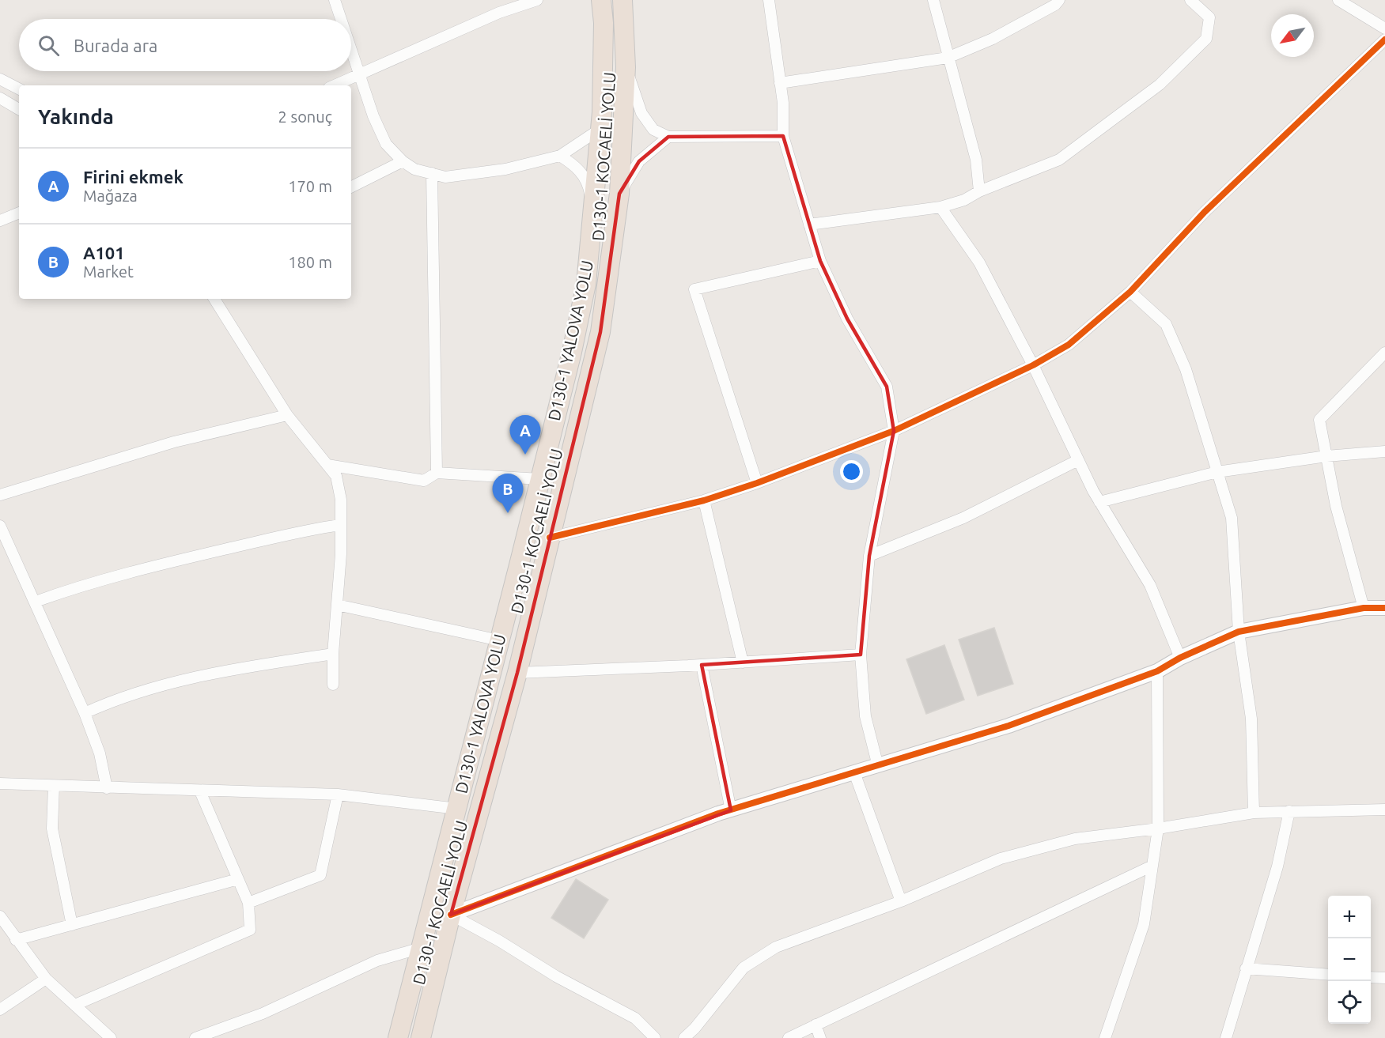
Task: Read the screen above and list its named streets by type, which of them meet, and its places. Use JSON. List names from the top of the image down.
{
  "streets": {
    "highway": ["D130-1 KOCAELİ YOLU", "D130-1 YALOVA YOLU"]
  },
  "north": "bottom left",
  "page": {
    "search": "Burada ara",
    "heading": ["Yakında", "2 sonuç"],
    "list": [
      {
        "mark": "A",
        "name": "Firini ekmek",
        "note": "Mağaza",
        "value": "170 m"
      },
      {
        "mark": "B",
        "name": "A101",
        "note": "Market",
        "value": "180 m"
      }
    ],
    "pins": ["A", "B"],
    "map_buttons": ["+", "−"]
  }
}
